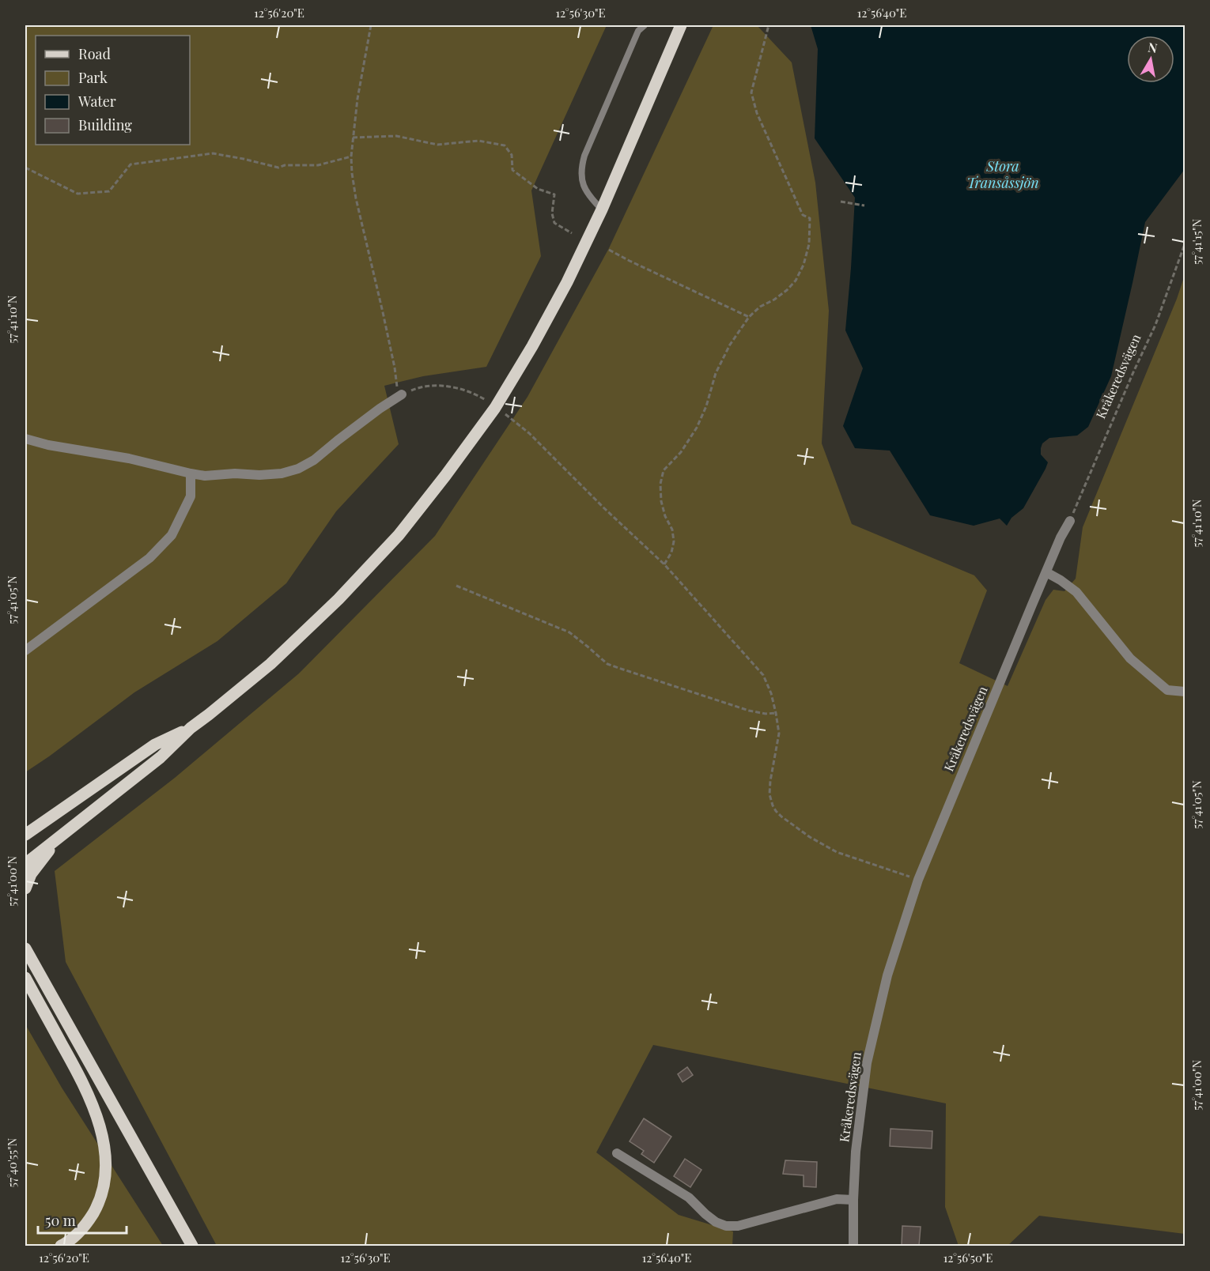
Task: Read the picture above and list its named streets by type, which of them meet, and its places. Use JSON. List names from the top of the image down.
{
  "streets": {
    "street": ["Kråkeredsvägen"]
  },
  "water": ["Stora Transåssjön"],
  "legend": [
    "Road",
    "Park",
    "Water",
    "Building"
  ],
  "scale_bar": "50 m",
  "north": "top",
  "coordinates": [
    "12°56'20\"E",
    "12°56'30\"E",
    "12°56'40\"E",
    "57°41'15\"N",
    "57°41'10\"N",
    "57°41'05\"N",
    "57°41'00\"N",
    "57°40'55\"N",
    "12°56'50\"E"
  ]
}
